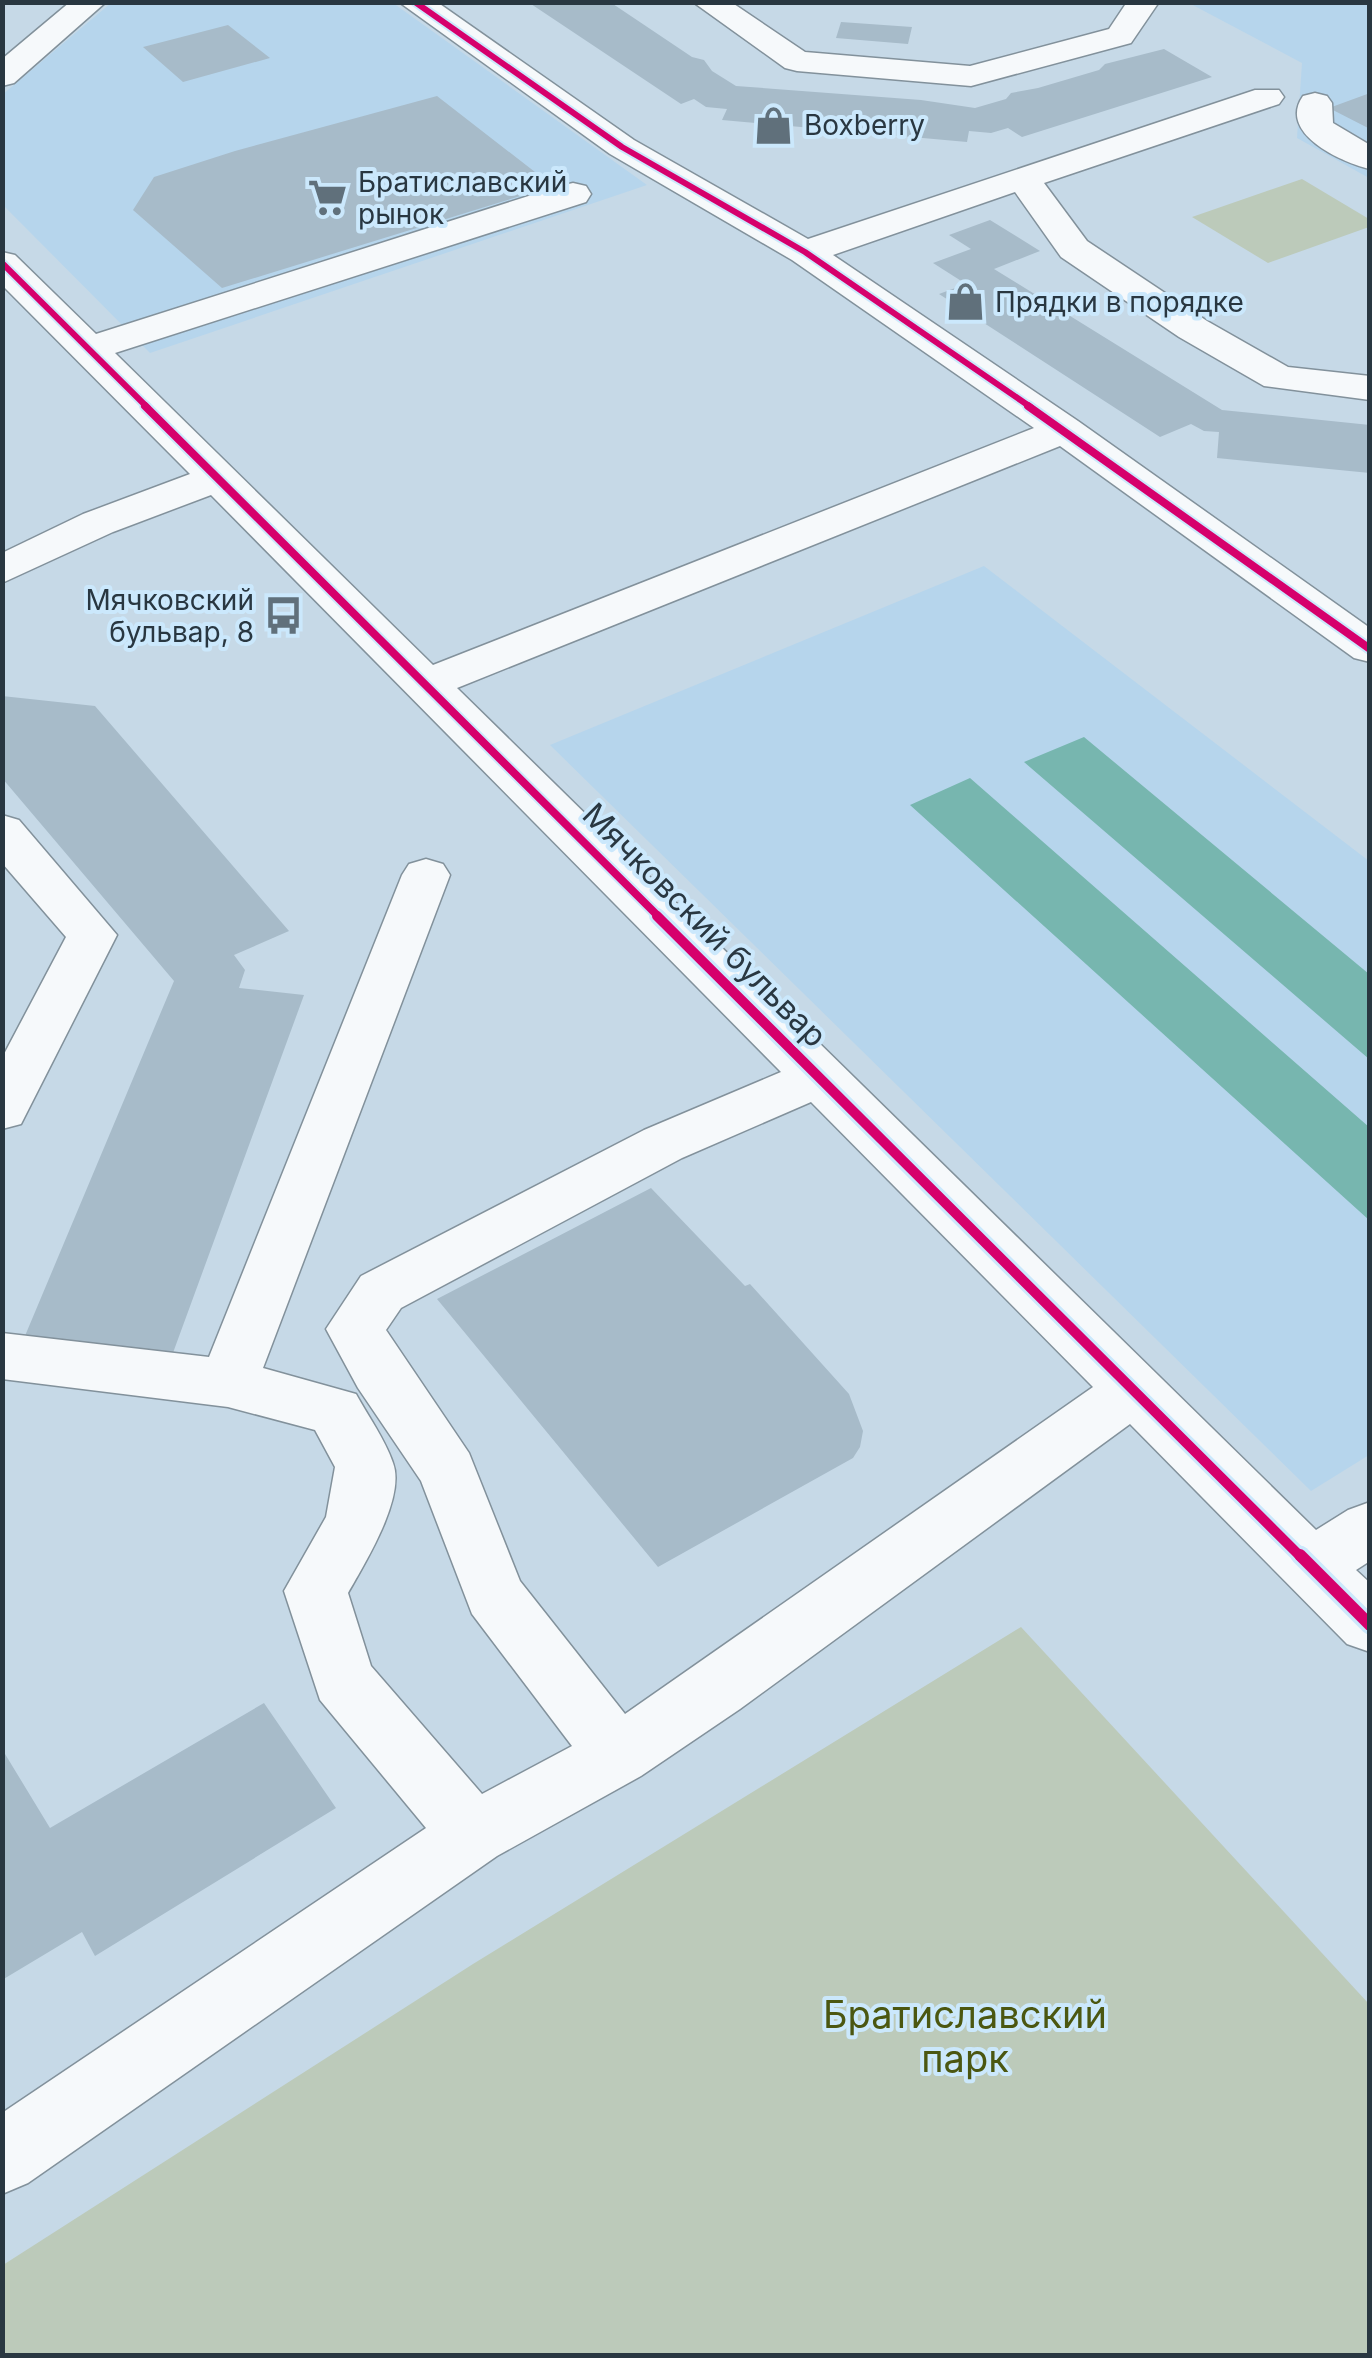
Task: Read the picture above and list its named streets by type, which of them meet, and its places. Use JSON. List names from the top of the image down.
{
  "streets": {
    "street": ["Мячковский бульвар"]
  },
  "parks": ["Братиславский парк"],
  "places": {
    "shop": ["Boxberry", "Прядки в порядке"],
    "supermarket": ["Братиславский рынок"],
    "bus stop": ["Мячковский бульвар, 8"]
  }
}
